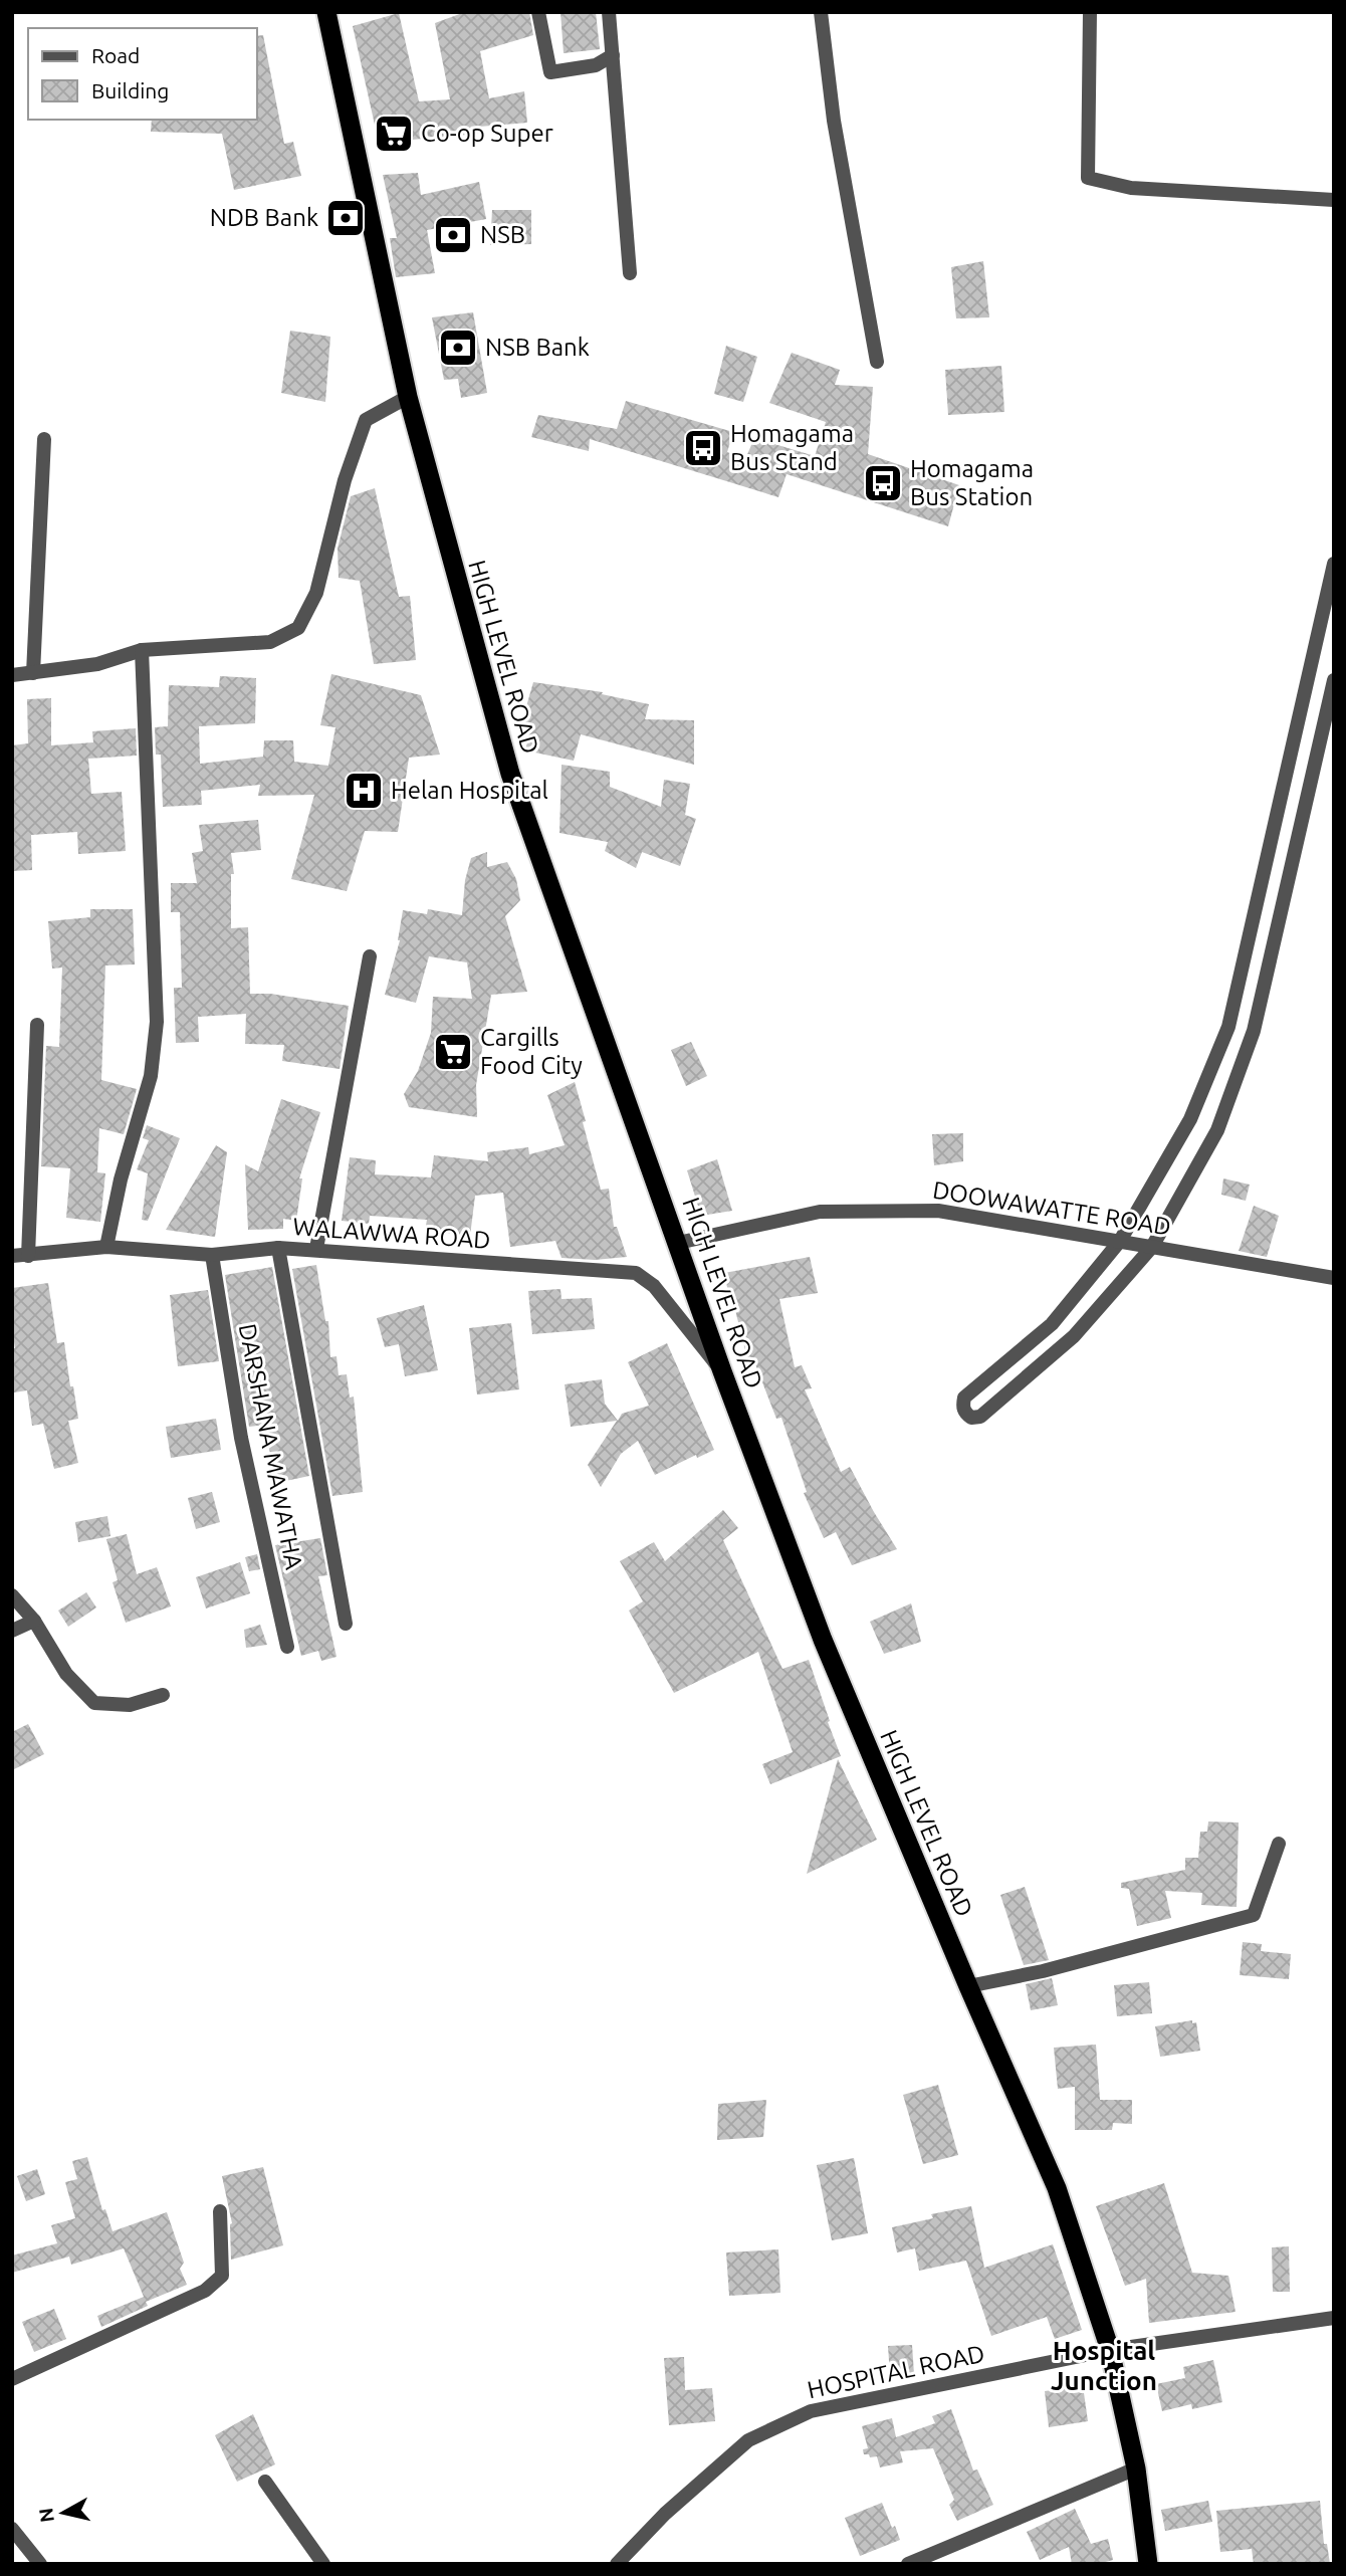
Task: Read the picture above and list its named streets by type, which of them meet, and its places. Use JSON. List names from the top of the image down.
{
  "streets": {
    "highway": ["HIGH LEVEL ROAD"],
    "street": [
      "DOOWAWATTE ROAD",
      "WALAWWA ROAD",
      "DARSHANA MAWATHA",
      "HOSPITAL ROAD"
    ]
  },
  "crossings": [
    ["HIGH LEVEL ROAD", "DOOWAWATTE ROAD"],
    ["HIGH LEVEL ROAD", "WALAWWA ROAD"],
    ["HIGH LEVEL ROAD", "HOSPITAL ROAD"],
    ["WALAWWA ROAD", "DARSHANA MAWATHA"]
  ],
  "districts": ["Hospital Junction"],
  "places": {
    "supermarket": ["Co-op Super", "Cargills Food City"],
    "bank": ["NDB Bank", "NSB", "NSB Bank"],
    "bus stop": ["Homagama Bus Stand", "Homagama Bus Station"],
    "hospital": ["Helan Hospital"]
  },
  "legend": ["Road", "Building"],
  "north": "left"
}
